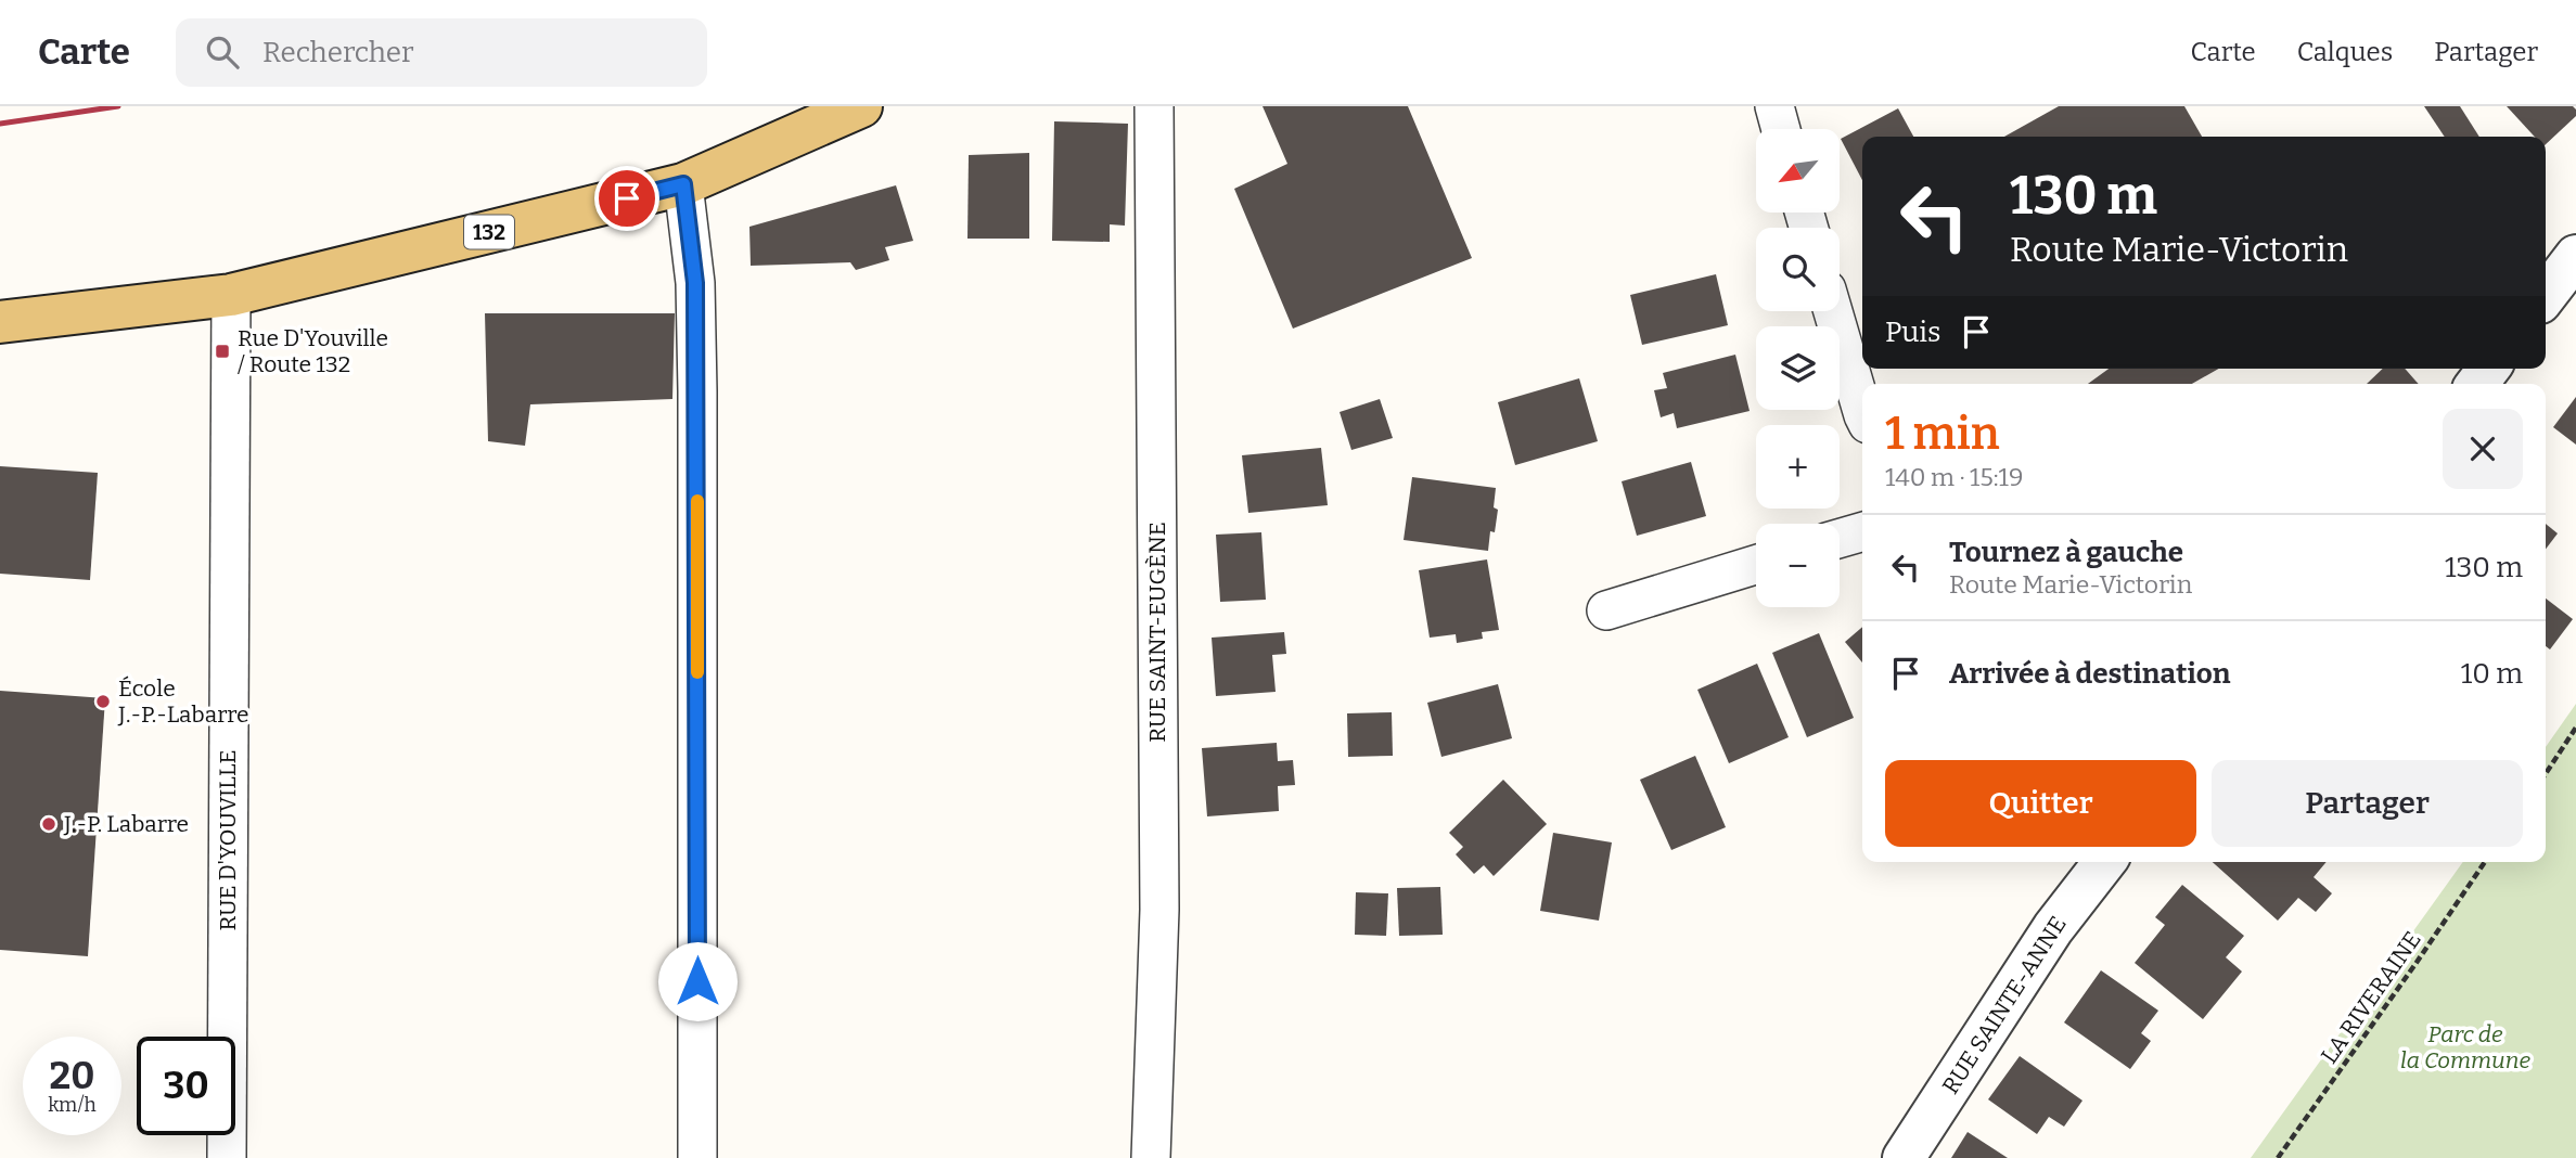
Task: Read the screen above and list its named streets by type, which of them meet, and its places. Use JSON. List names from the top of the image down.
{
  "streets": {
    "main road": ["132"],
    "street": ["RUE SAINT-EUGÈNE", "RUE D'YOUVILLE", "RUE SAINTE-ANNE"],
    "path": ["LA RIVERAINE"]
  },
  "crossings": [
    ["132", "RUE D'YOUVILLE"]
  ],
  "parks": ["Parc de la Commune"],
  "places": {
    "transit": ["Rue D'Youville / Route 132"],
    "other": ["École J.-P.-Labarre", "J.-P. Labarre"]
  },
  "north": "bottom left",
  "page": {
    "header": "Carte",
    "search": "Rechercher",
    "nav": ["Carte", "Calques", "Partager"],
    "map_buttons": ["+", "−"],
    "turn": ["130 m", "Route Marie-Victorin"],
    "then": "Puis",
    "heading": ["1 min", "140 m · 15:19"],
    "list": [
      {
        "name": "Tournez à gauche",
        "note": "Route Marie-Victorin",
        "value": "130 m"
      },
      {
        "name": "Arrivée à destination",
        "value": "10 m"
      }
    ],
    "buttons": ["Quitter", "Partager"],
    "speed": "20 km/h",
    "limit": "30"
  }
}
